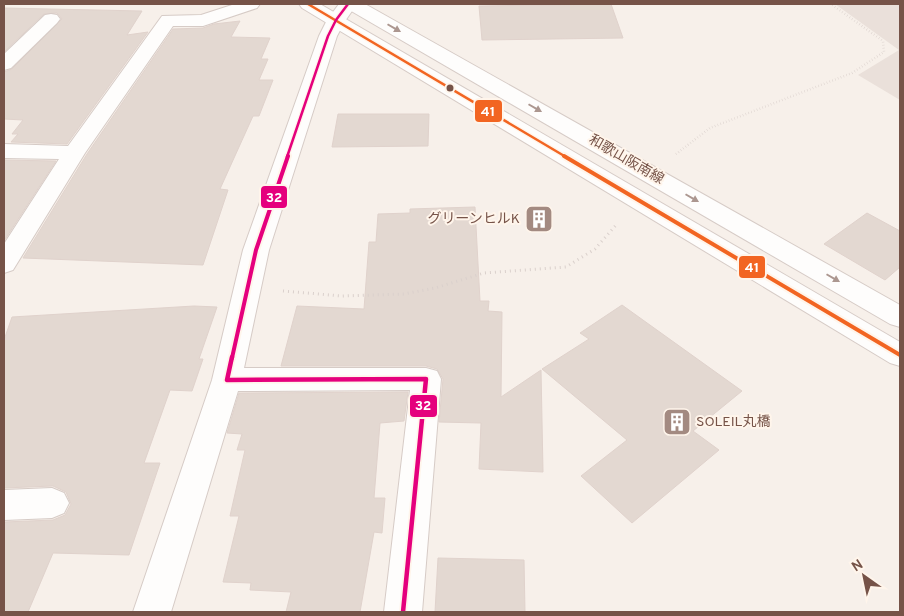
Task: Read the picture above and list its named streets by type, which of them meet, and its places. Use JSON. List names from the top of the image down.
{
  "streets": {
    "street": ["和歌山阪南線"]
  },
  "places": {
    "building": ["グリーンヒルK", "SOLEIL丸橋"]
  },
  "lines": ["transit line 41", "transit line 32"],
  "north": "top left"
}
